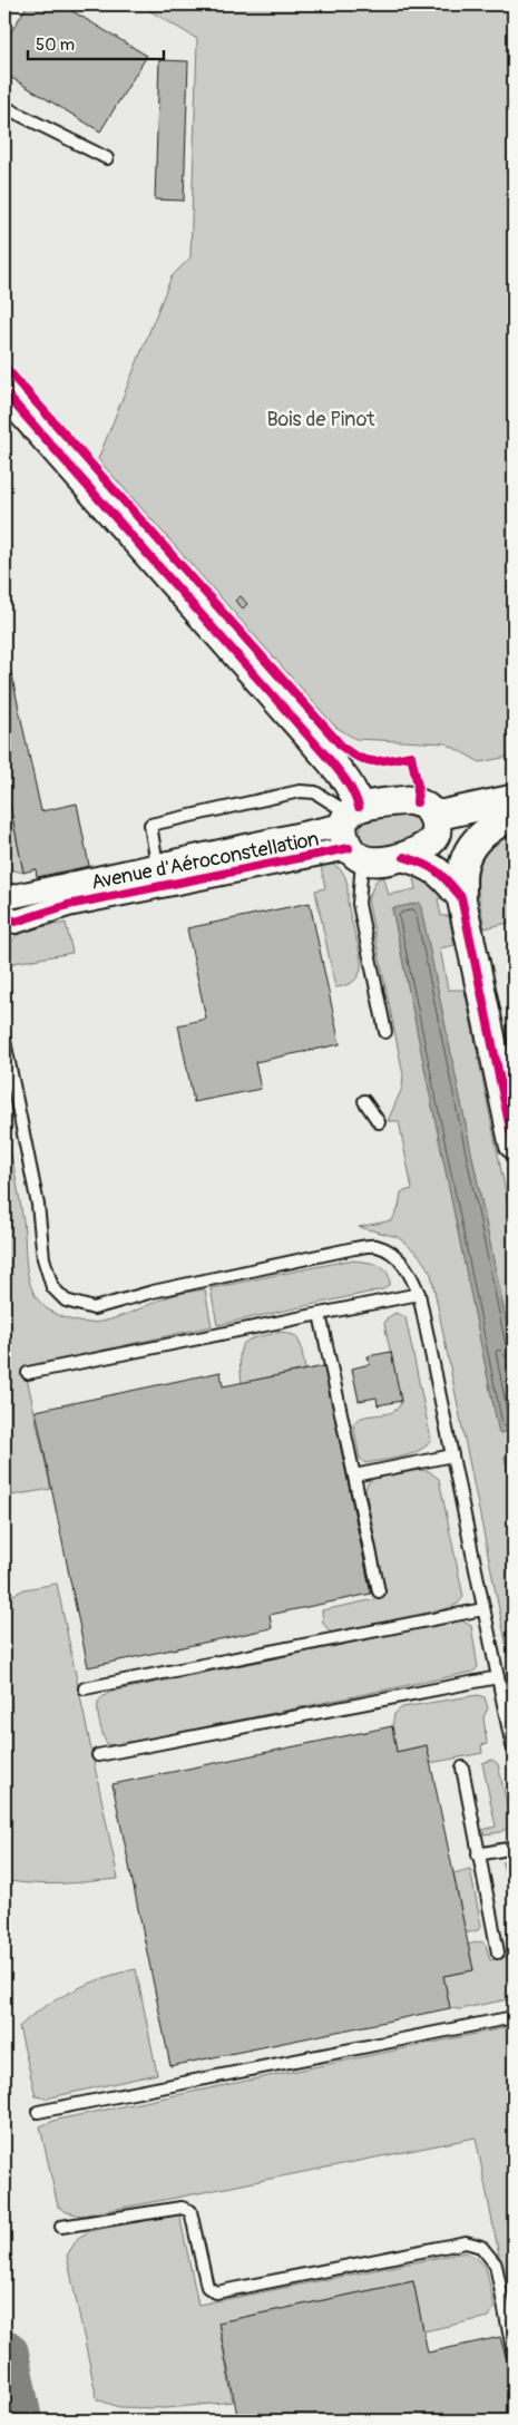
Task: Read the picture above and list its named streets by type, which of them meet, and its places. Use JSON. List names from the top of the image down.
{
  "streets": {
    "street": ["Avenue d'Aéroconstellation"]
  },
  "parks": ["Bois de Pinot"],
  "scale_bar": "50 m"
}
